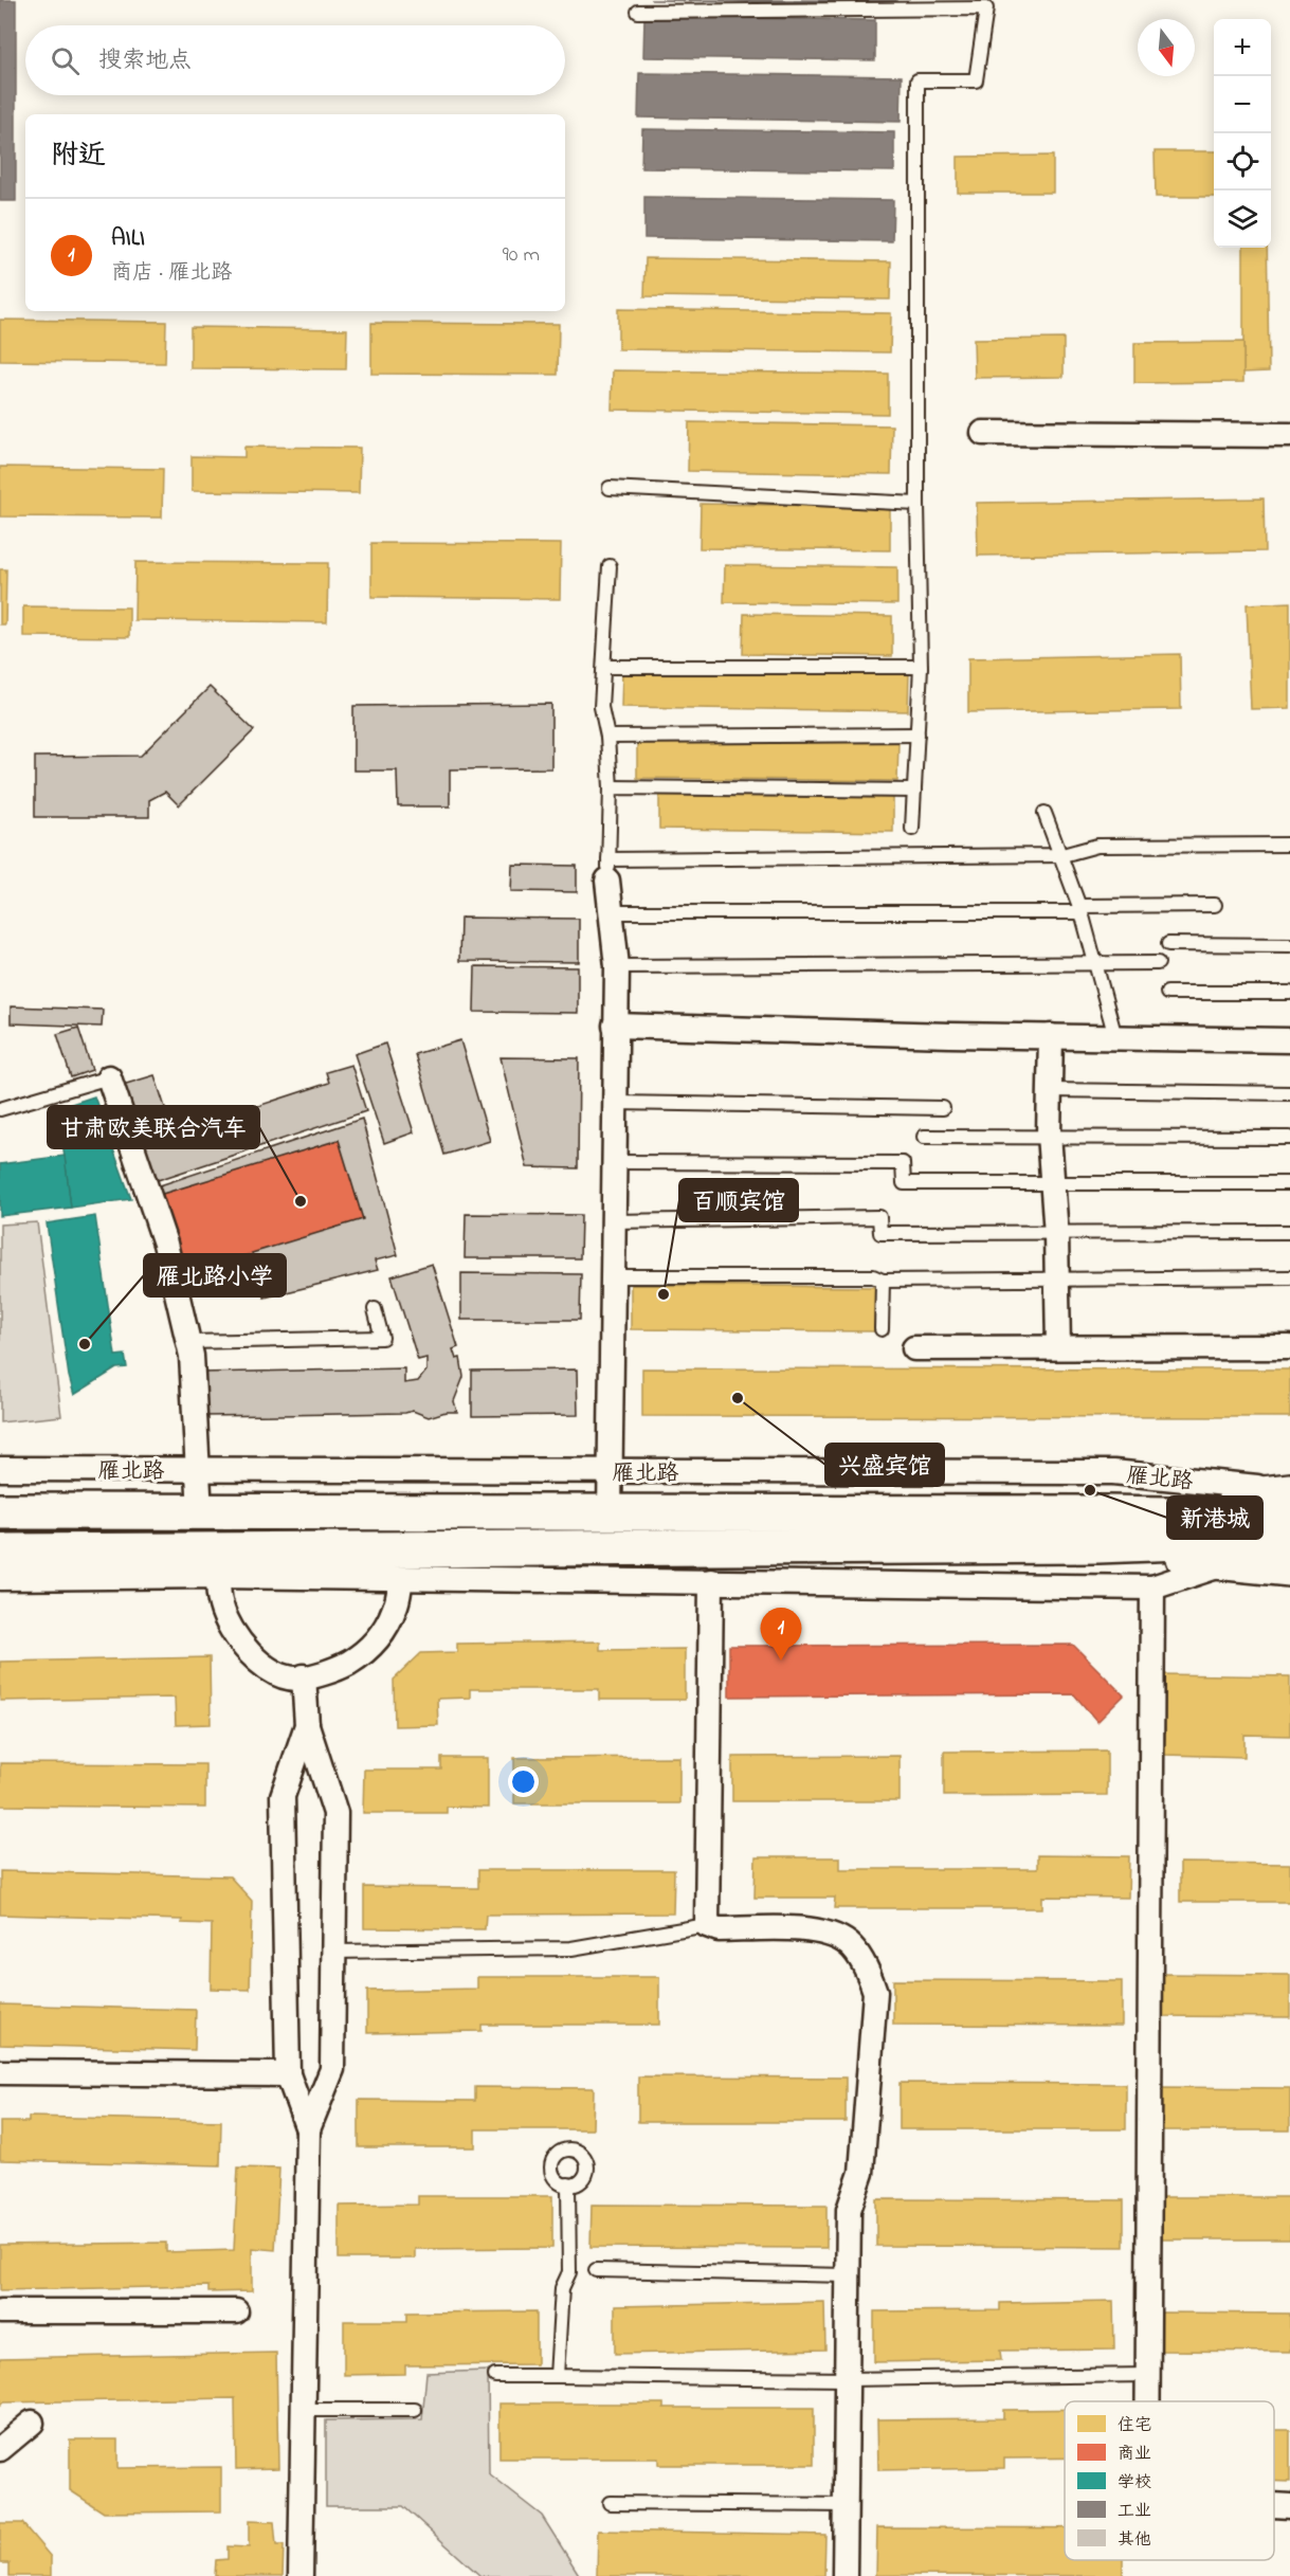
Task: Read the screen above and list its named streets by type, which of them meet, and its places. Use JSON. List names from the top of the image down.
{
  "streets": {
    "main road": ["雁北路"]
  },
  "places": [
    "甘肃欧美联合汽车",
    "百顺宾馆",
    "雁北路小学",
    "兴盛宾馆",
    "新港城"
  ],
  "legend": [
    "住宅",
    "商业",
    "学校",
    "工业",
    "其他"
  ],
  "north": "bottom",
  "page": {
    "map_buttons": ["+", "−"],
    "search": "搜索地点",
    "heading": "附近",
    "list": [
      {
        "mark": "1",
        "name": "AILI",
        "note": "商店 · 雁北路",
        "value": "90 m"
      }
    ],
    "pins": "1"
  }
}
